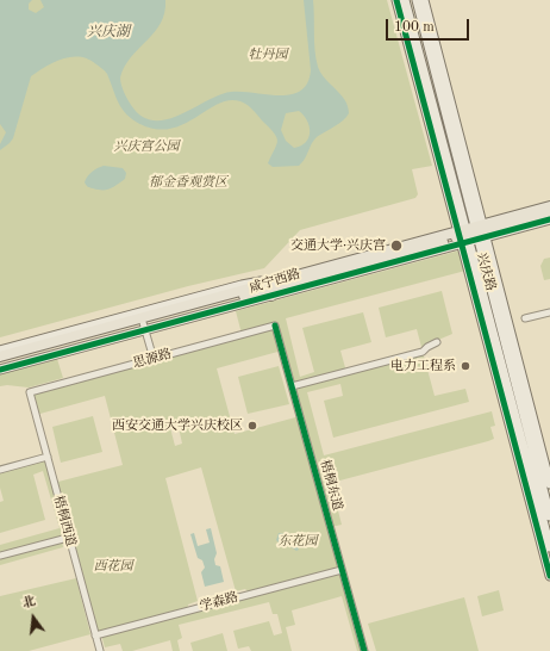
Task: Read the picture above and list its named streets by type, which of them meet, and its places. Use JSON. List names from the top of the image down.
{
  "streets": {
    "main road": ["咸宁西路"],
    "street": [
      "兴庆路",
      "思源路",
      "梧桐东道",
      "梧桐西道",
      "学森路"
    ]
  },
  "crossings": [
    ["兴庆路", "咸宁西路"],
    ["思源路", "梧桐东道"],
    ["思源路", "梧桐西道"],
    ["梧桐东道", "学森路"],
    ["梧桐西道", "学森路"]
  ],
  "water": ["兴庆湖"],
  "parks": [
    "牡丹园",
    "兴庆宫公园",
    "郁金香观赏区",
    "东花园",
    "西花园"
  ],
  "places": ["交通大学·兴庆宫", "电力工程系", "西安交通大学兴庆校区"],
  "scale_bar": "100 m",
  "north": "top"
}
